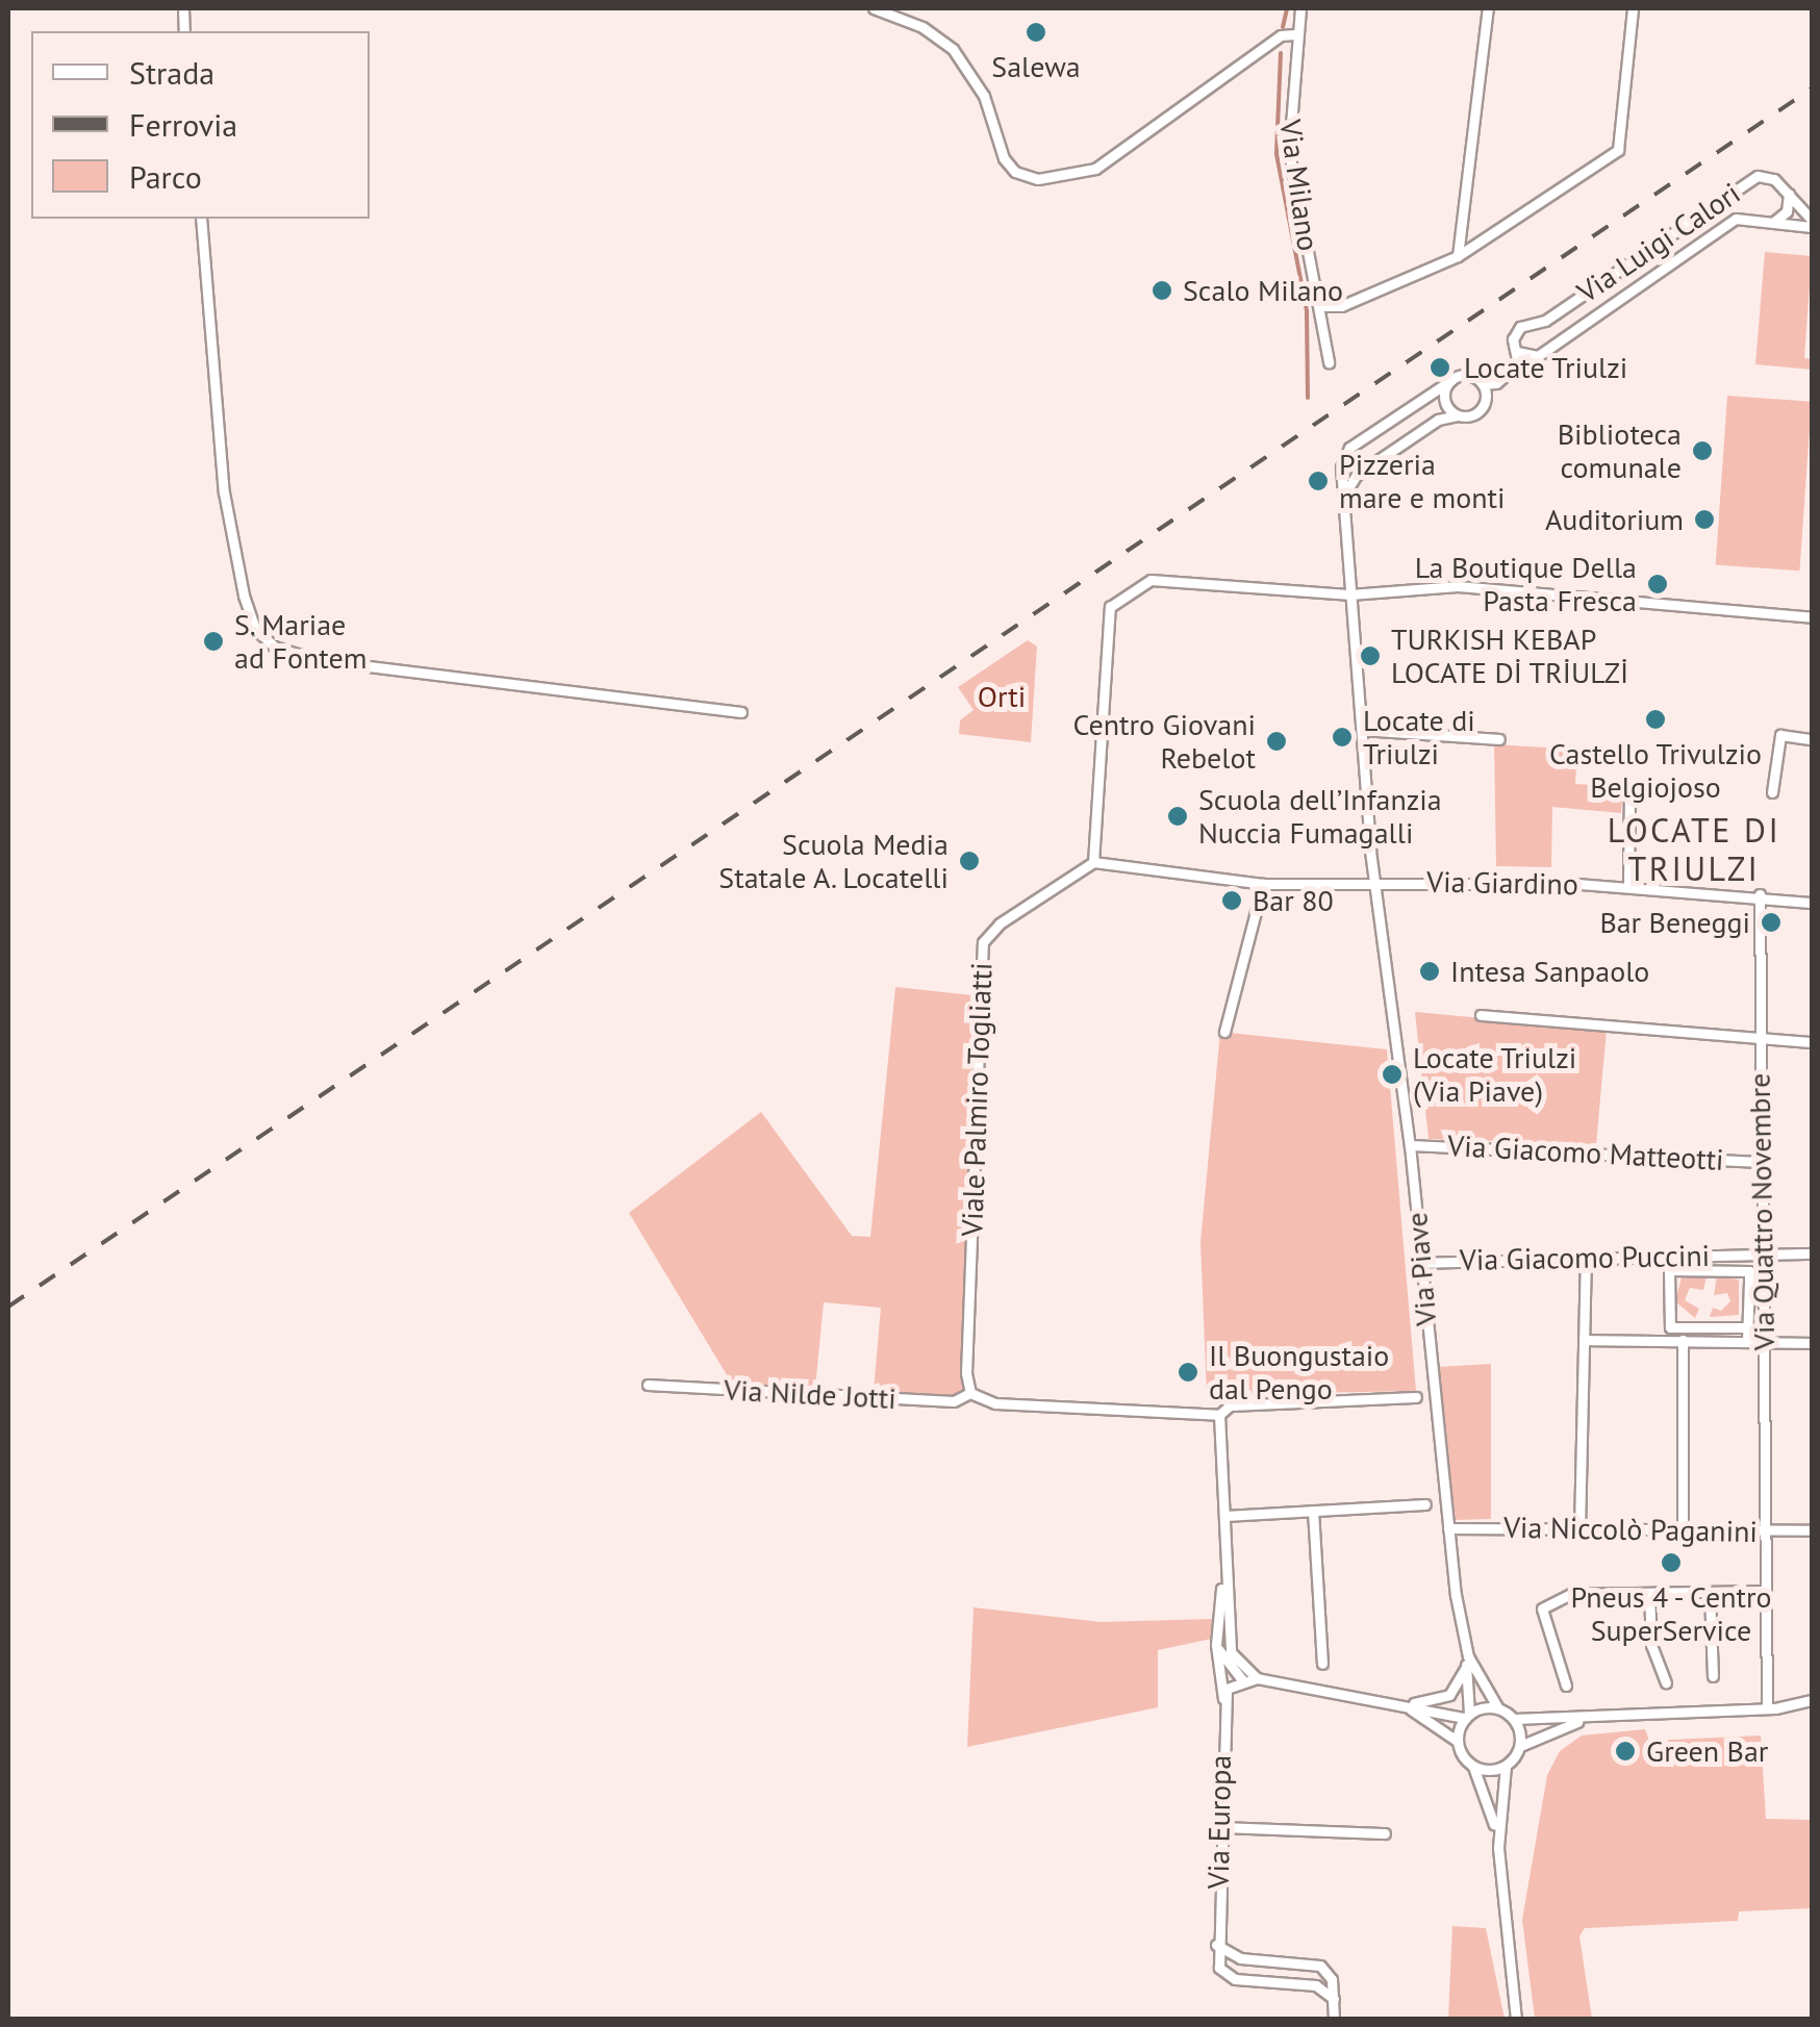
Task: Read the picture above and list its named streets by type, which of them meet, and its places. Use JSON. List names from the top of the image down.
{
  "streets": {
    "street": [
      "Via Milano",
      "Via Luigi Calori",
      "Via Giardino",
      "Viale Palmiro Togliatti",
      "Via Giacomo Matteotti",
      "Via Quattro Novembre",
      "Via Giacomo Puccini",
      "Via Piave",
      "Via Nilde Jotti",
      "Via Niccolò Paganini",
      "Via Europa"
    ]
  },
  "crossings": [
    ["Via Giardino", "Viale Palmiro Togliatti"],
    ["Via Giardino", "Via Quattro Novembre"],
    ["Via Giardino", "Via Piave"],
    ["Viale Palmiro Togliatti", "Via Nilde Jotti"],
    ["Via Giacomo Matteotti", "Via Quattro Novembre"],
    ["Via Giacomo Matteotti", "Via Piave"],
    ["Via Quattro Novembre", "Via Giacomo Puccini"],
    ["Via Quattro Novembre", "Via Niccolò Paganini"],
    ["Via Giacomo Puccini", "Via Piave"],
    ["Via Piave", "Via Niccolò Paganini"]
  ],
  "districts": ["LOCATE DI TRIULZI"],
  "parks": ["Orti"],
  "places": [
    "Salewa",
    "Scalo Milano",
    "Locate Triulzi",
    "Biblioteca comunale",
    "Pizzeria mare e monti",
    "Auditorium",
    "La Boutique Della Pasta Fresca",
    "S. Mariae ad Fontem",
    "TURKISH KEBAP LOCATE Dİ TRİULZİ",
    "Castello Trivulzio Belgiojoso",
    "Locate di Triulzi",
    "Centro Giovani Rebelot",
    "Scuola dell’Infanzia Nuccia Fumagalli",
    "Scuola Media Statale A. Locatelli",
    "Bar 80",
    "Bar Beneggi",
    "Intesa Sanpaolo",
    "Locate Triulzi (Via Piave)",
    "Il Buongustaio dal Pengo",
    "Pneus 4 - Centro SuperService",
    "Green Bar"
  ],
  "legend": ["Strada", "Ferrovia", "Parco"]
}
